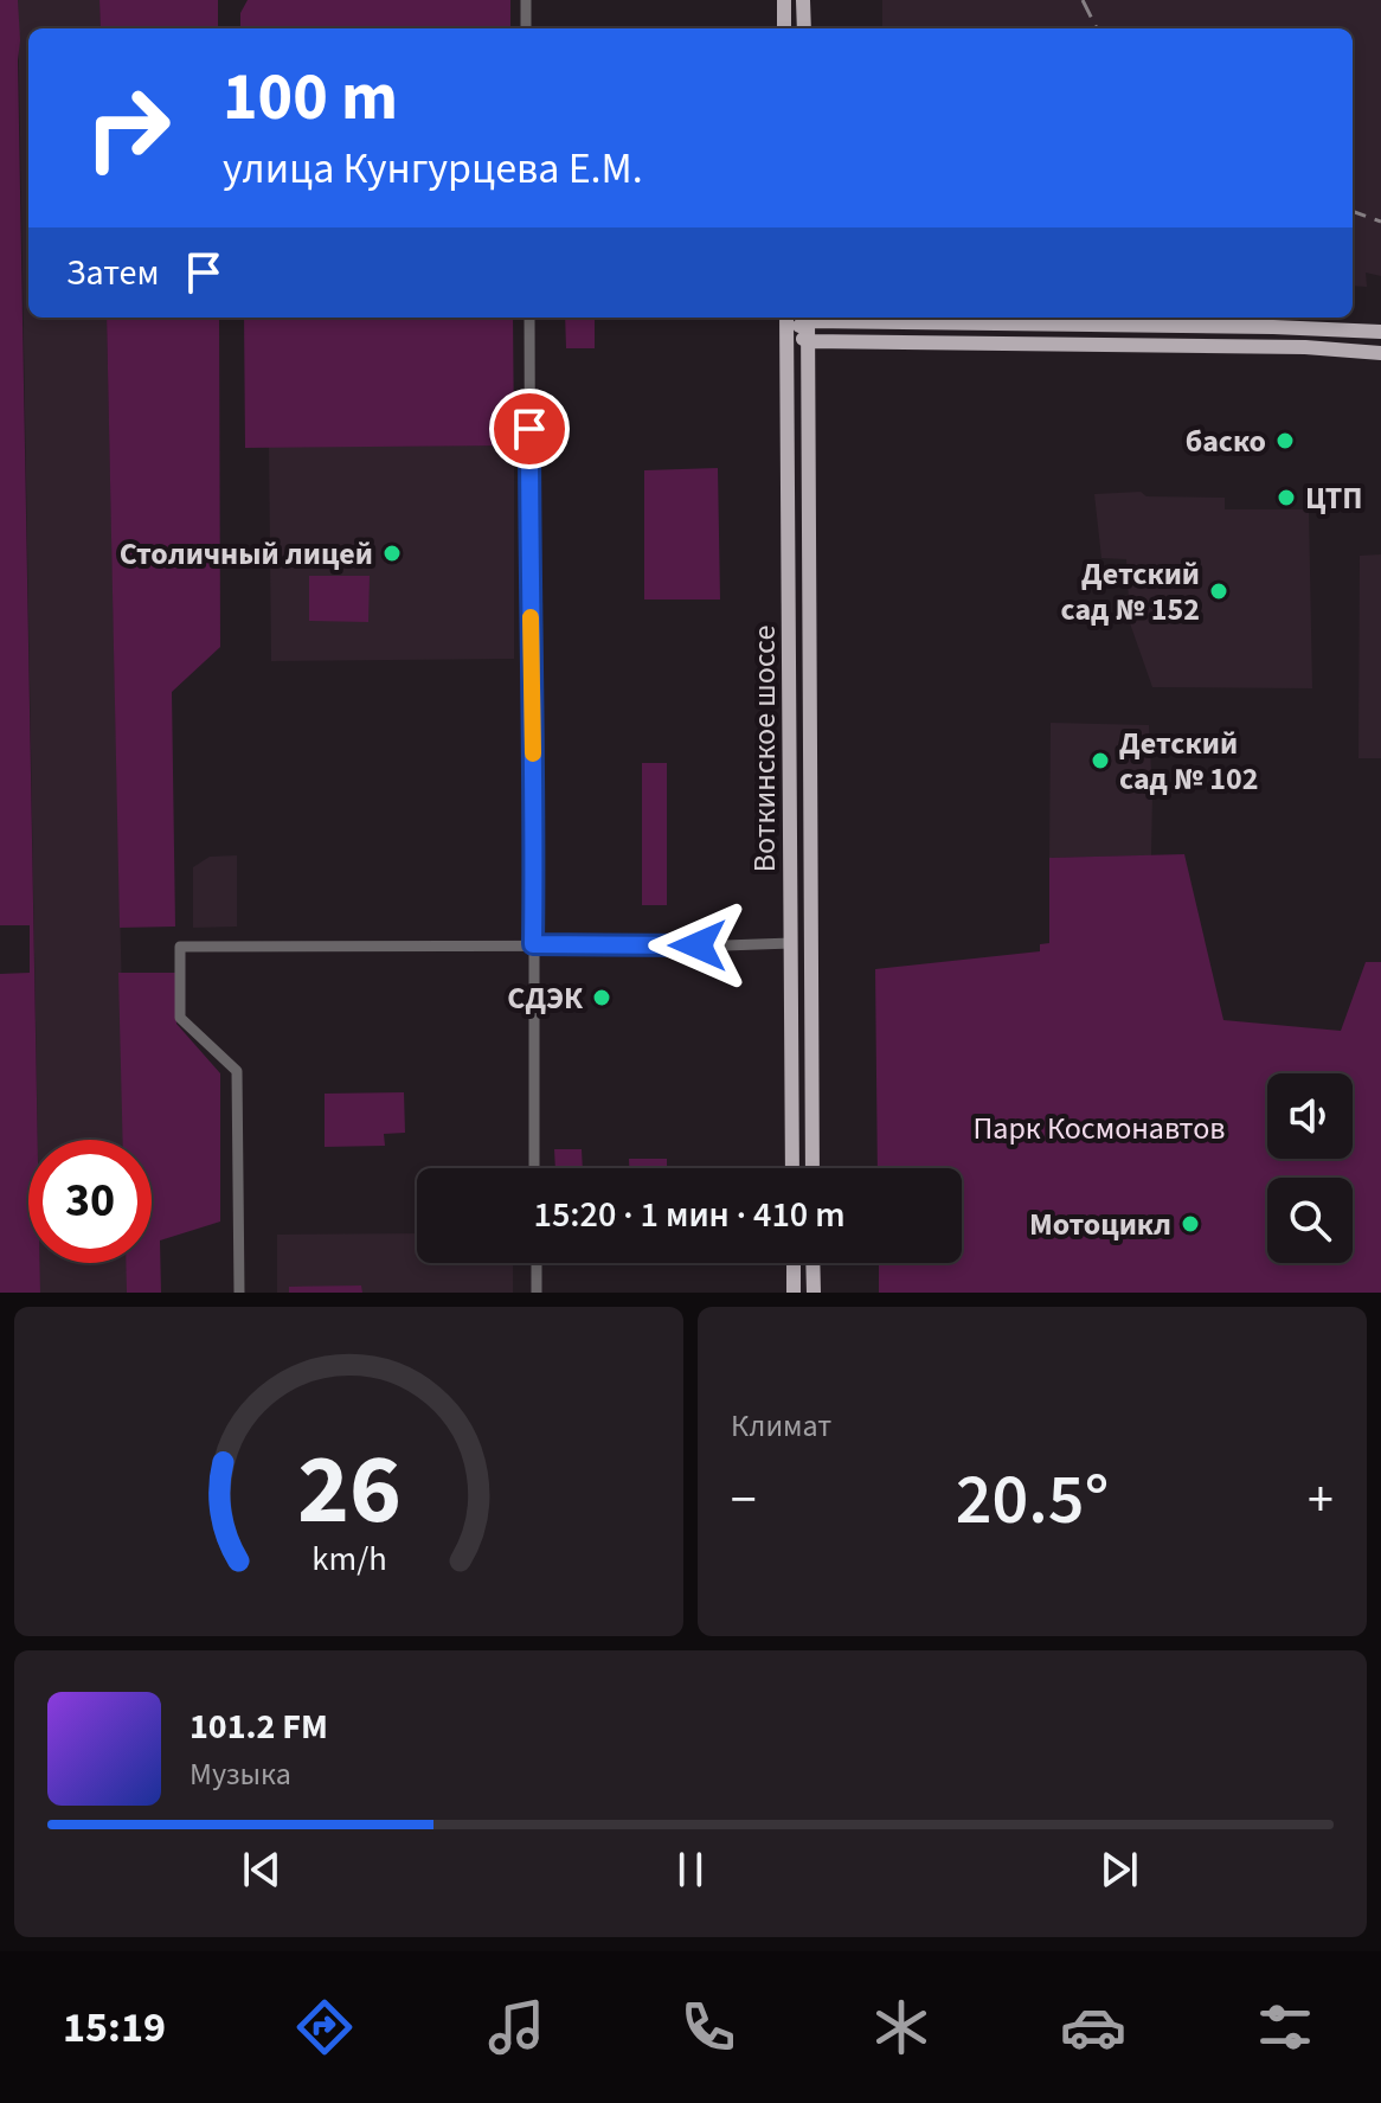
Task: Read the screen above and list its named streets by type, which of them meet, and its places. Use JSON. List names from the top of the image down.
{
  "streets": {
    "main road": ["Воткинское шоссе"]
  },
  "parks": ["Парк Космонавтов"],
  "places": [
    "баско",
    "ЦТП",
    "Столичный лицей",
    "Детский сад № 152",
    "Детский сад № 102",
    "СДЭК",
    "Мотоцикл"
  ],
  "page": {
    "turn": ["100 m", "улица Кунгурцева Е.М."],
    "then": "Затем",
    "limit": "30",
    "trip": "15:20 · 1 мин · 410 m",
    "tile": "Климат",
    "heat": ["−", "20.5°", "+"],
    "song": ["101.2 FM", "Музыка"],
    "tabs": "15:19",
    "gauge": ["26", "km/h"]
  }
}
